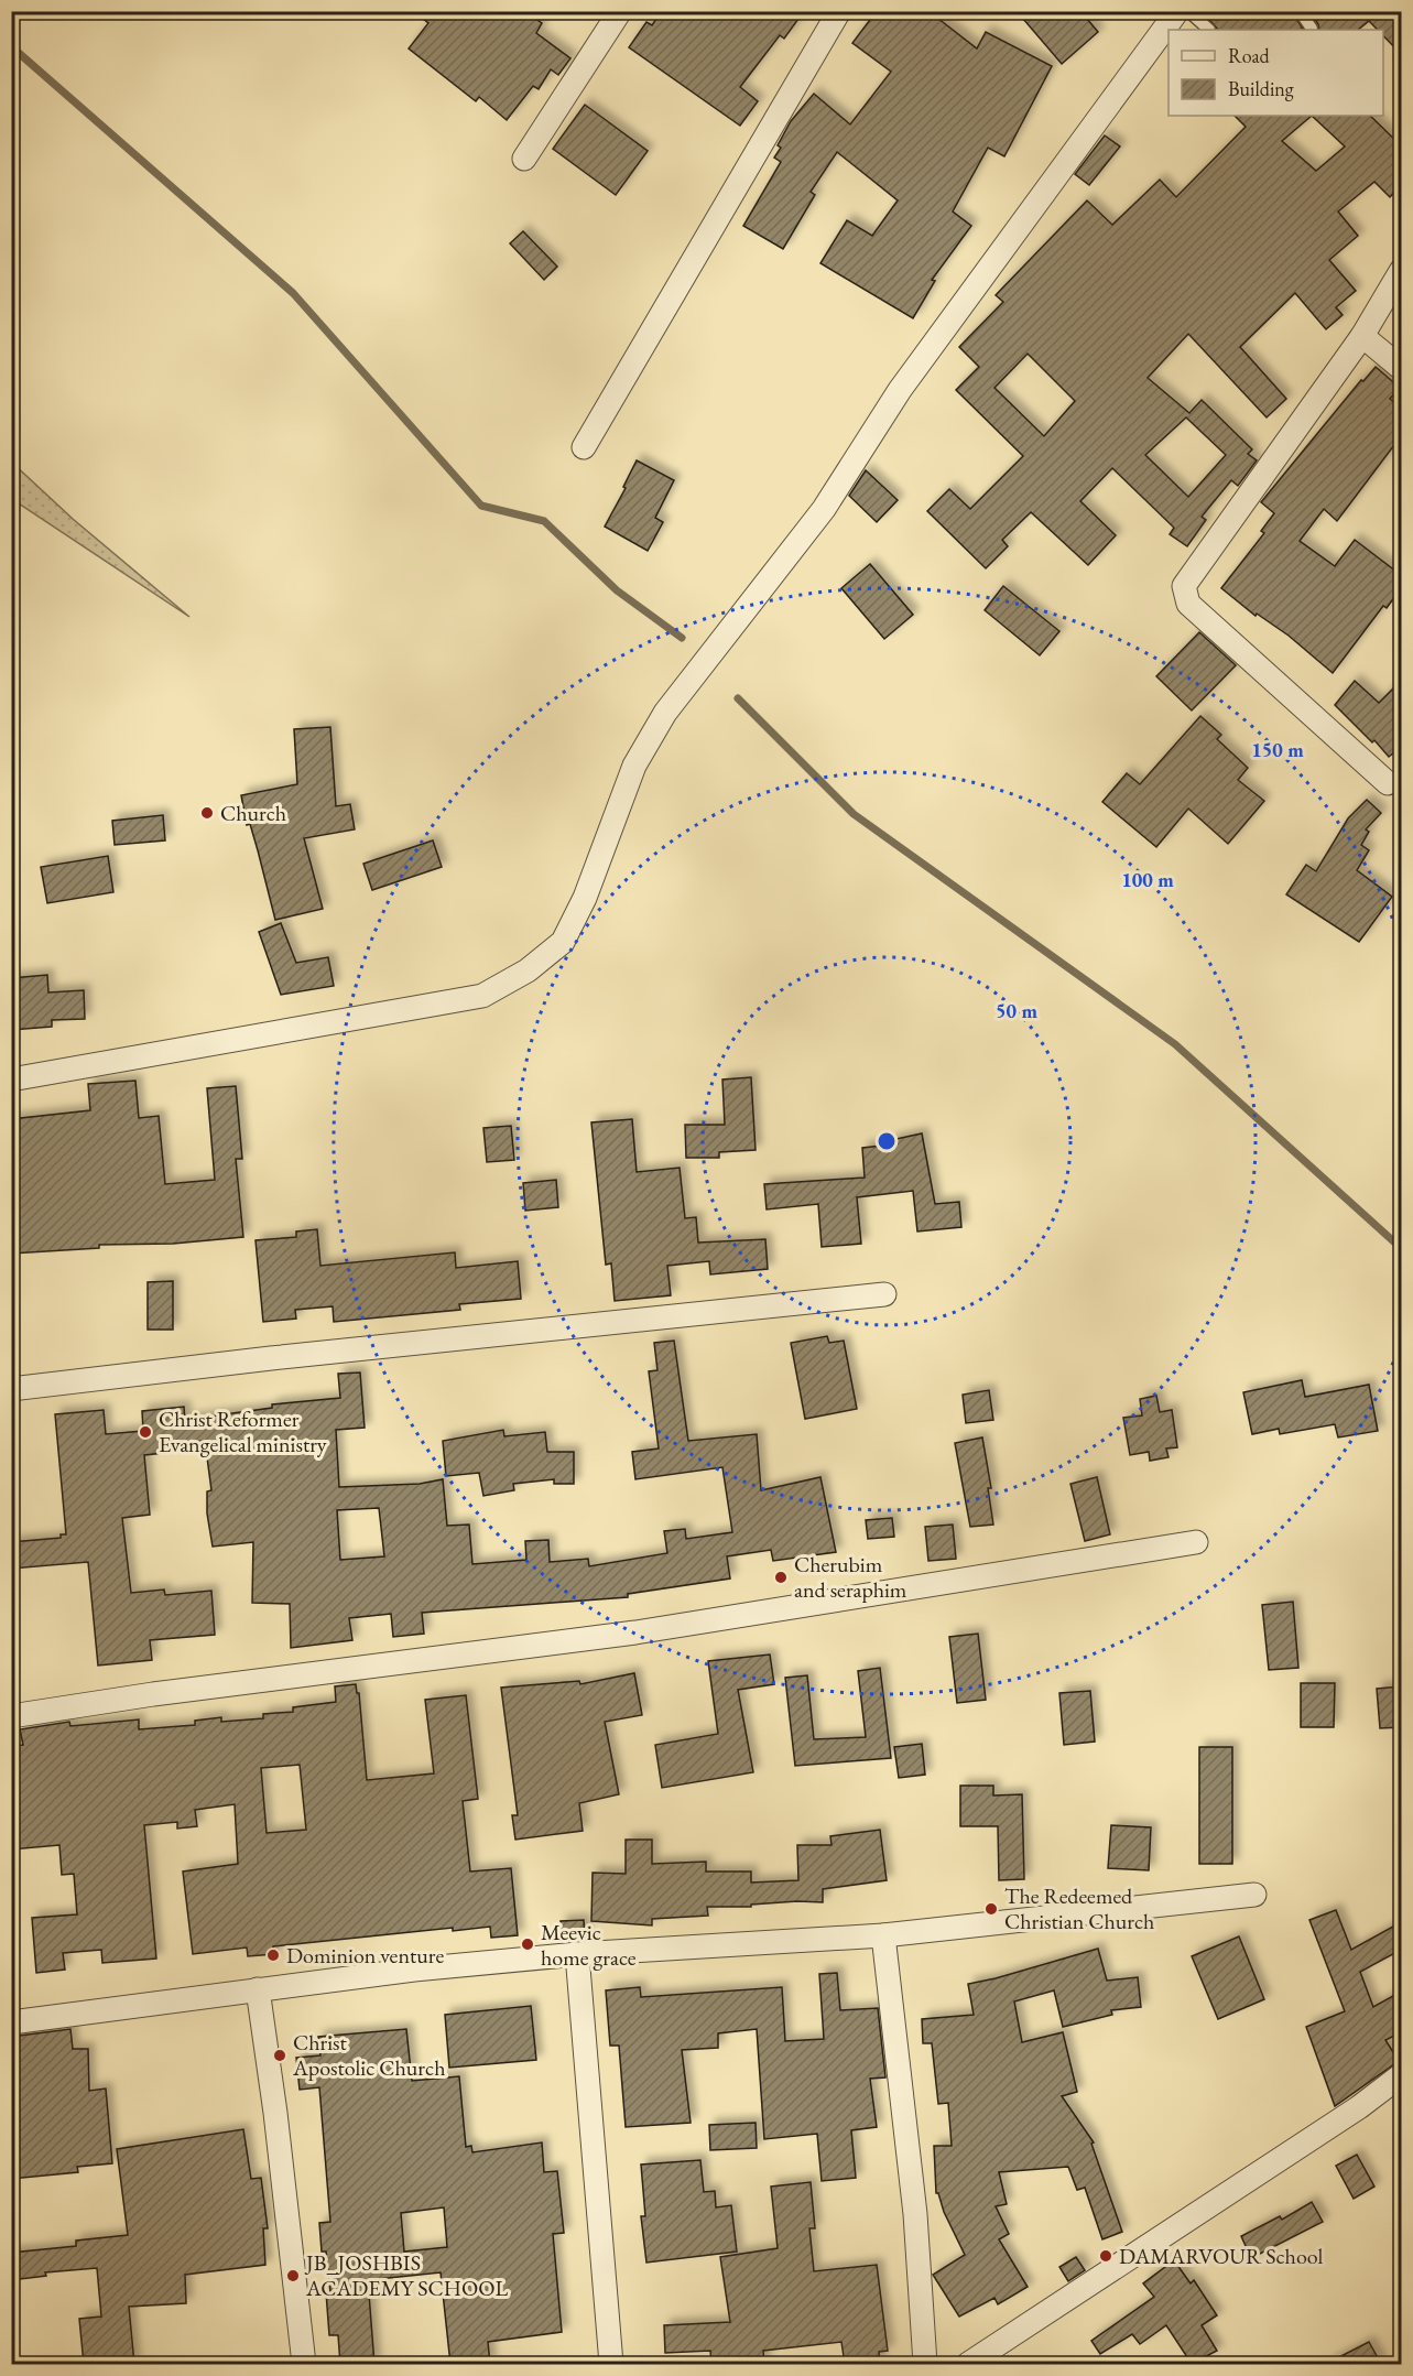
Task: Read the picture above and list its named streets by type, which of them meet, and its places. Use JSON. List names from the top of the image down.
{
  "places": [
    "Church",
    "Christ Reformer Evangelical ministry",
    "Cherubim and seraphim",
    "The Redeemed Christian Church",
    "Meevic home grace",
    "Dominion venture",
    "Christ Apostolic Church",
    "DAMARVOUR School",
    "JB_JOSHBIS ACADEMY SCHOOL"
  ],
  "legend": ["Road", "Building"],
  "rings": ["150 m", "100 m", "50 m"]
}
